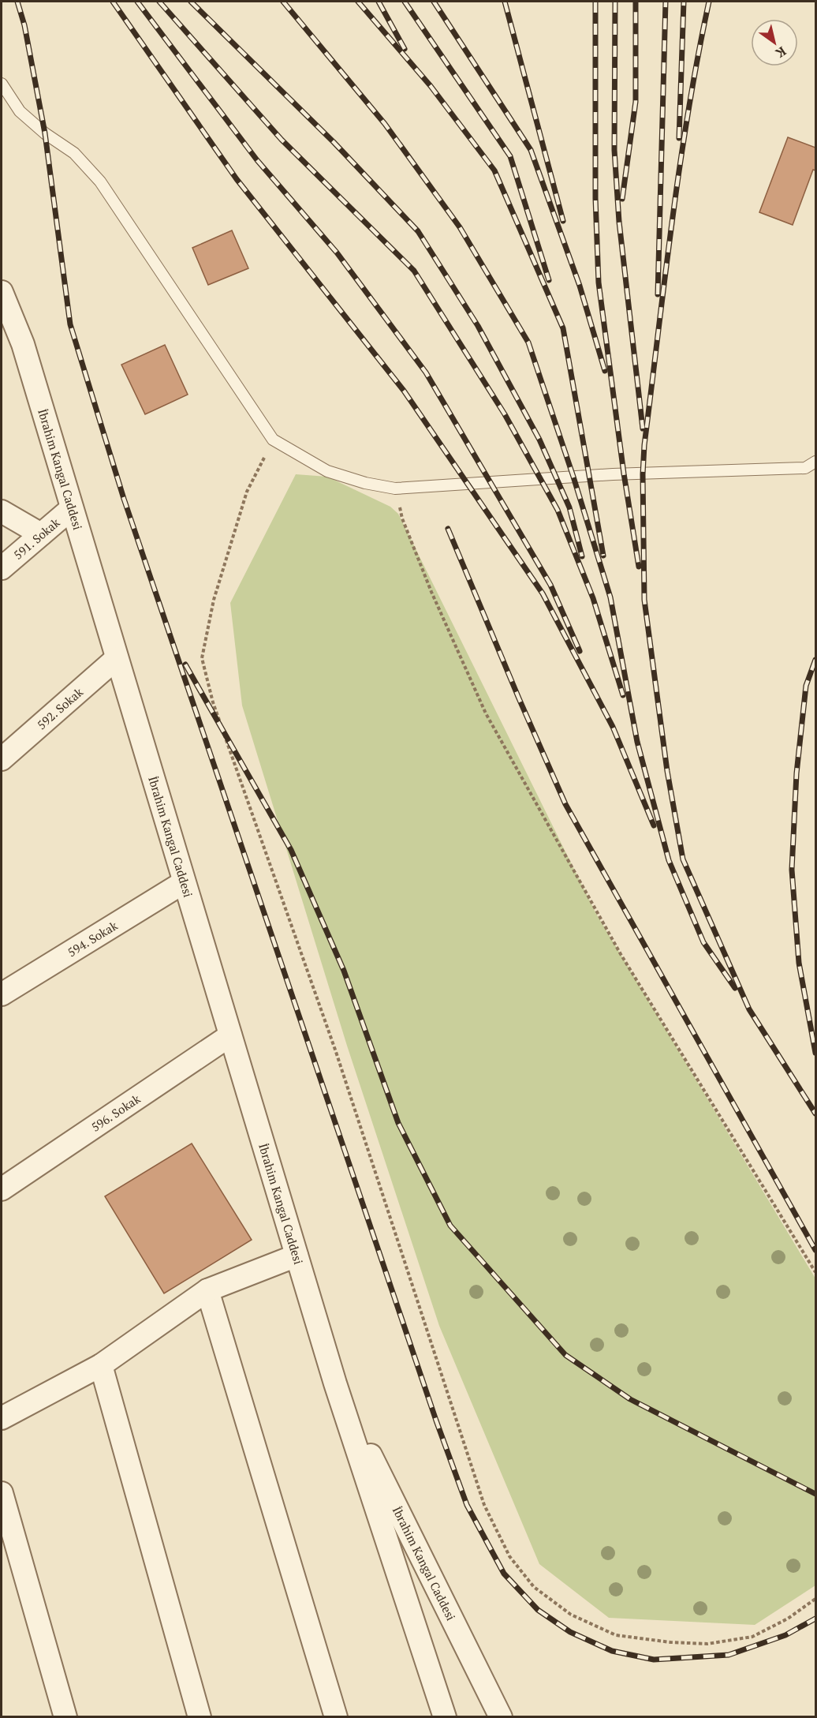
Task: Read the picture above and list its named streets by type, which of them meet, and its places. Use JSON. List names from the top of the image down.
{
  "streets": {
    "street": [
      "İbrahim Kangal Caddesi",
      "591. Sokak",
      "592. Sokak",
      "594. Sokak",
      "596. Sokak"
    ]
  },
  "crossings": [
    ["İbrahim Kangal Caddesi", "591. Sokak"],
    ["İbrahim Kangal Caddesi", "592. Sokak"],
    ["İbrahim Kangal Caddesi", "594. Sokak"],
    ["İbrahim Kangal Caddesi", "596. Sokak"]
  ],
  "north": "bottom right"
}
